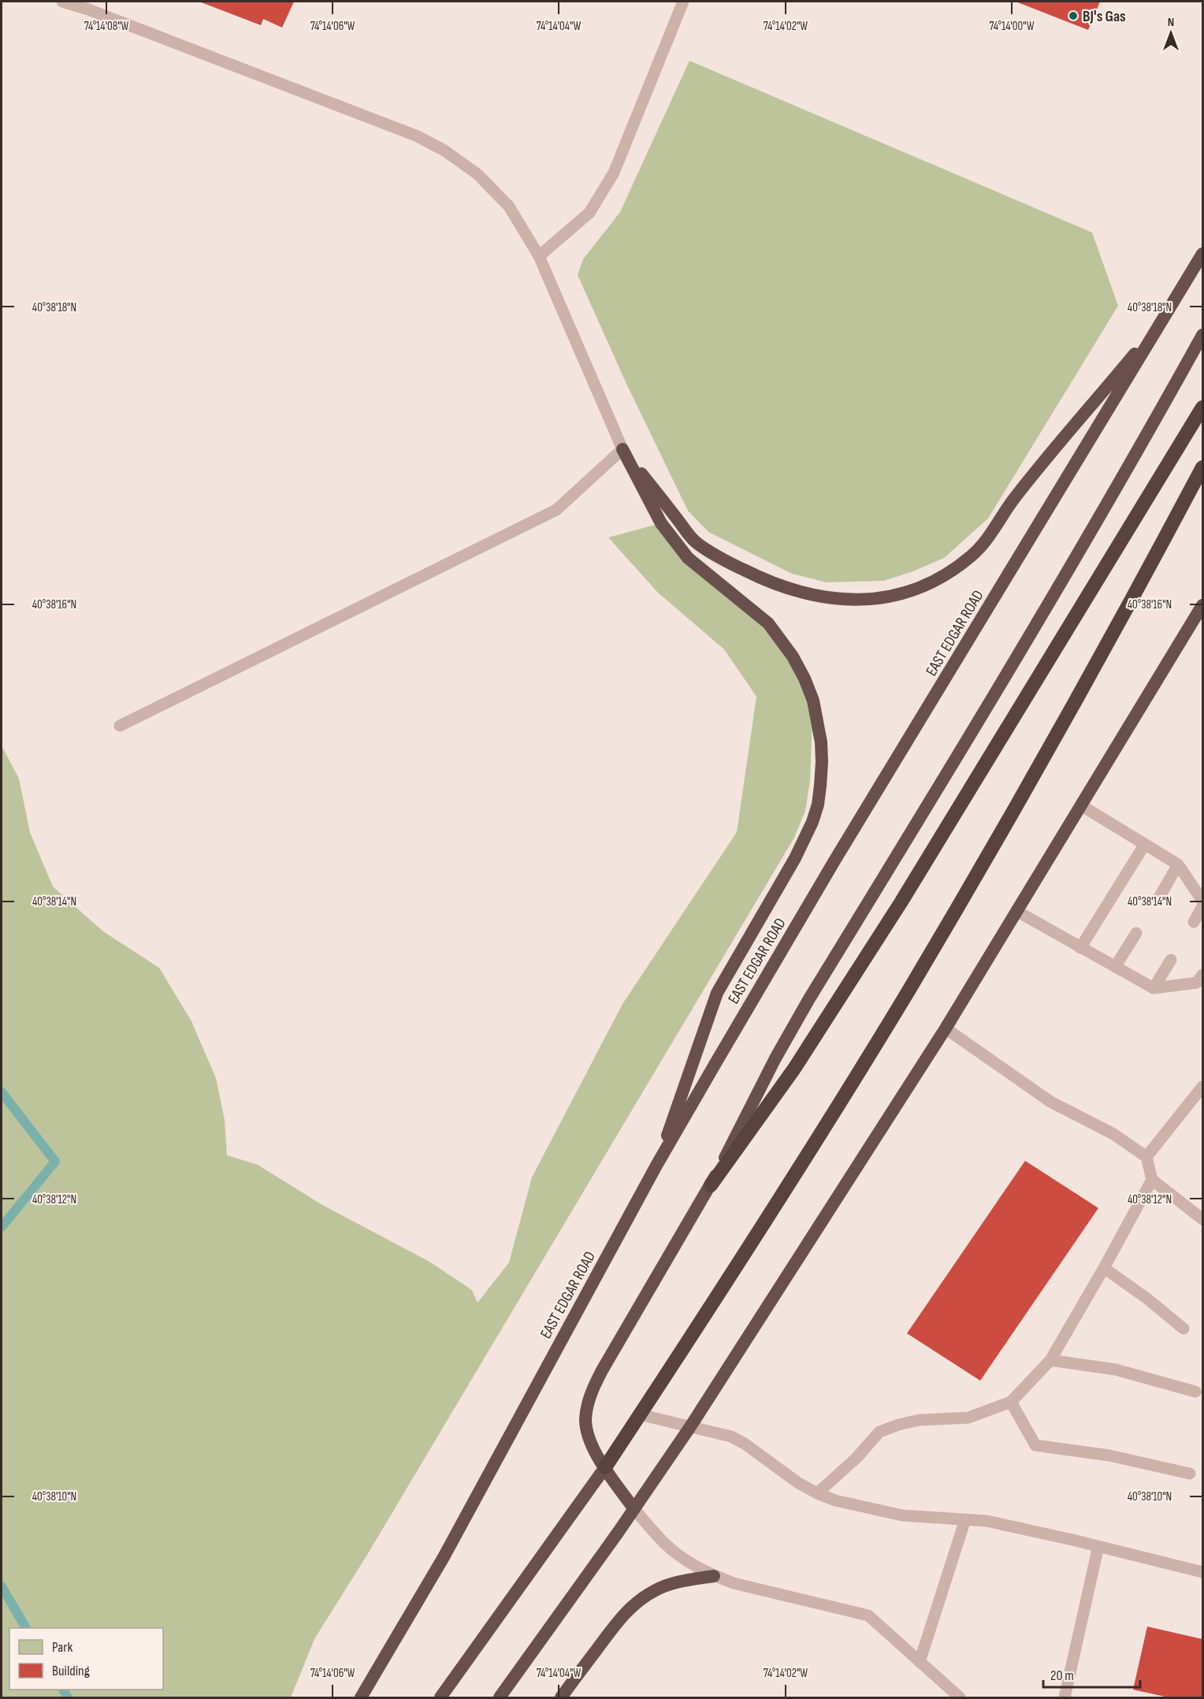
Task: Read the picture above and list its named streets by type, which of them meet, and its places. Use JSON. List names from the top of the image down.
{
  "streets": {
    "highway": ["EAST EDGAR ROAD"]
  },
  "places": ["BJ's Gas"],
  "legend": ["Park", "Building"],
  "scale_bar": "20 m",
  "north": "top",
  "coordinates": [
    "74°14'08\"W",
    "74°14'06\"W",
    "74°14'04\"W",
    "74°14'02\"W",
    "74°14'00\"W",
    "40°38'18\"N",
    "40°38'16\"N",
    "40°38'14\"N",
    "40°38'12\"N",
    "40°38'10\"N"
  ]
}
